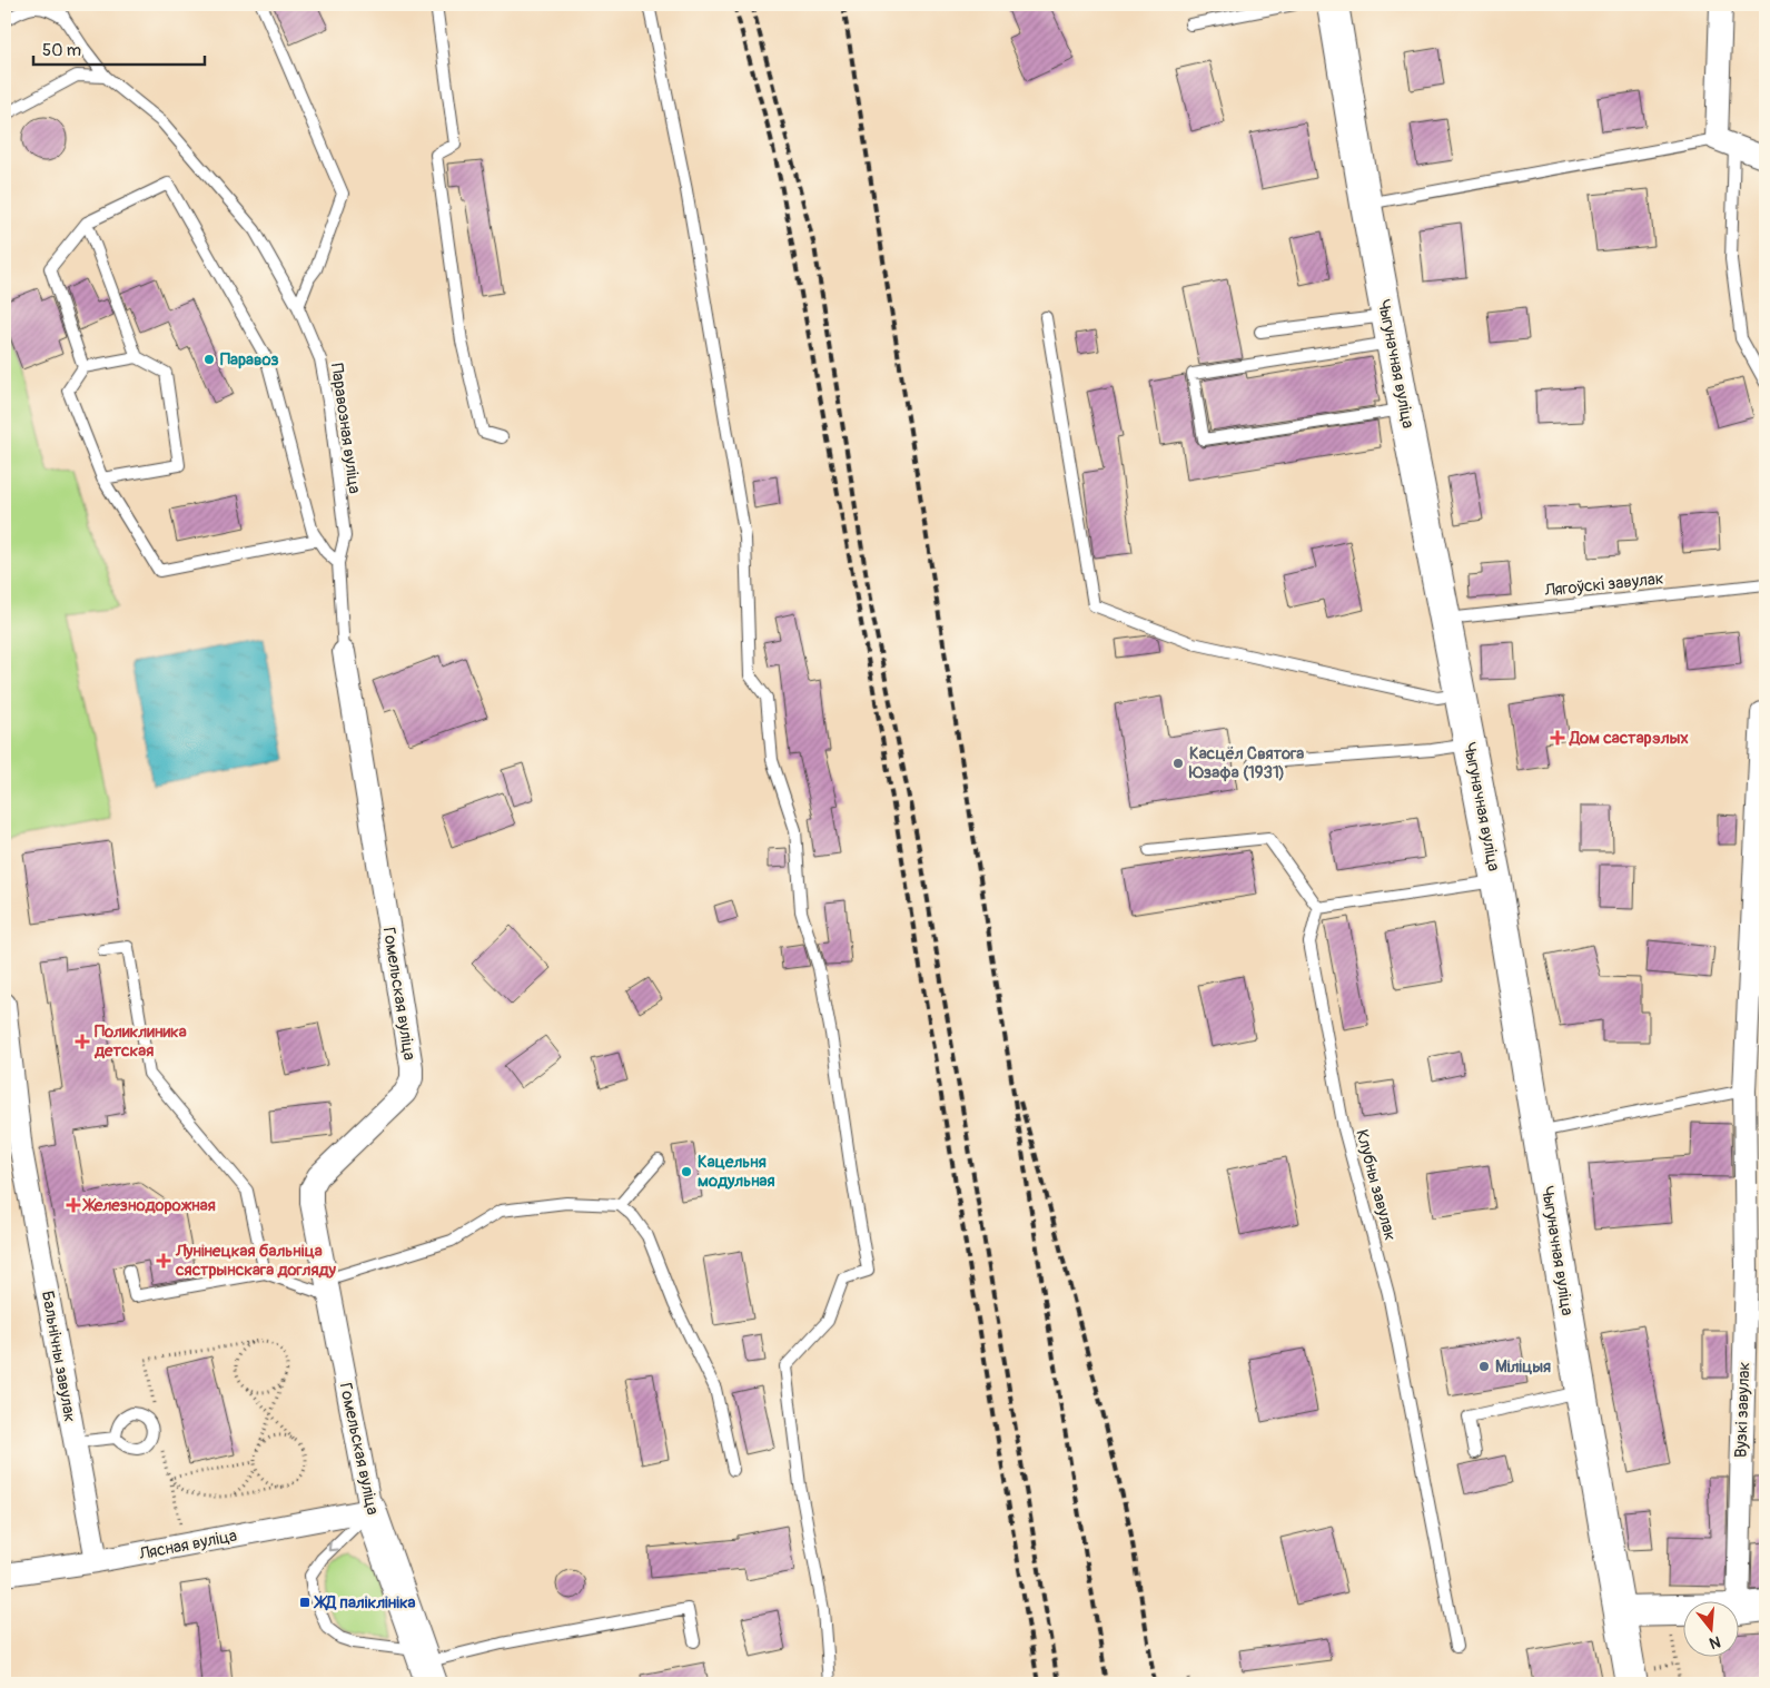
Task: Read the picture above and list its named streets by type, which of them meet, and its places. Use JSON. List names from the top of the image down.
{
  "streets": {
    "street": [
      "Чыгуначная вуліца",
      "Гомельская вуліца",
      "Бальнічны завулак",
      "Вузкі завулак",
      "Лясная вуліца"
    ],
    "lane": ["Паравозная вуліца", "Лягоўскі завулак", "Клубны завулак"]
  },
  "crossings": [
    ["Чыгуначная вуліца", "Лягоўскі завулак"],
    ["Паравозная вуліца", "Гомельская вуліца"],
    ["Гомельская вуліца", "Лясная вуліца"],
    ["Бальнічны завулак", "Лясная вуліца"]
  ],
  "places": {
    "other": [
      "Паравоз",
      "Касцёл Святога Юзафа (1931)",
      "Кацельня модульная",
      "Міліцыя"
    ],
    "health": [
      "Дом састарэлых",
      "Поликлиника детская",
      "Железнодорожная",
      "Лунінецкая бальніца сястрынскага догляду"
    ],
    "transit": ["ЖД паліклініка"]
  },
  "scale_bar": "50 m",
  "north": "bottom"
}
